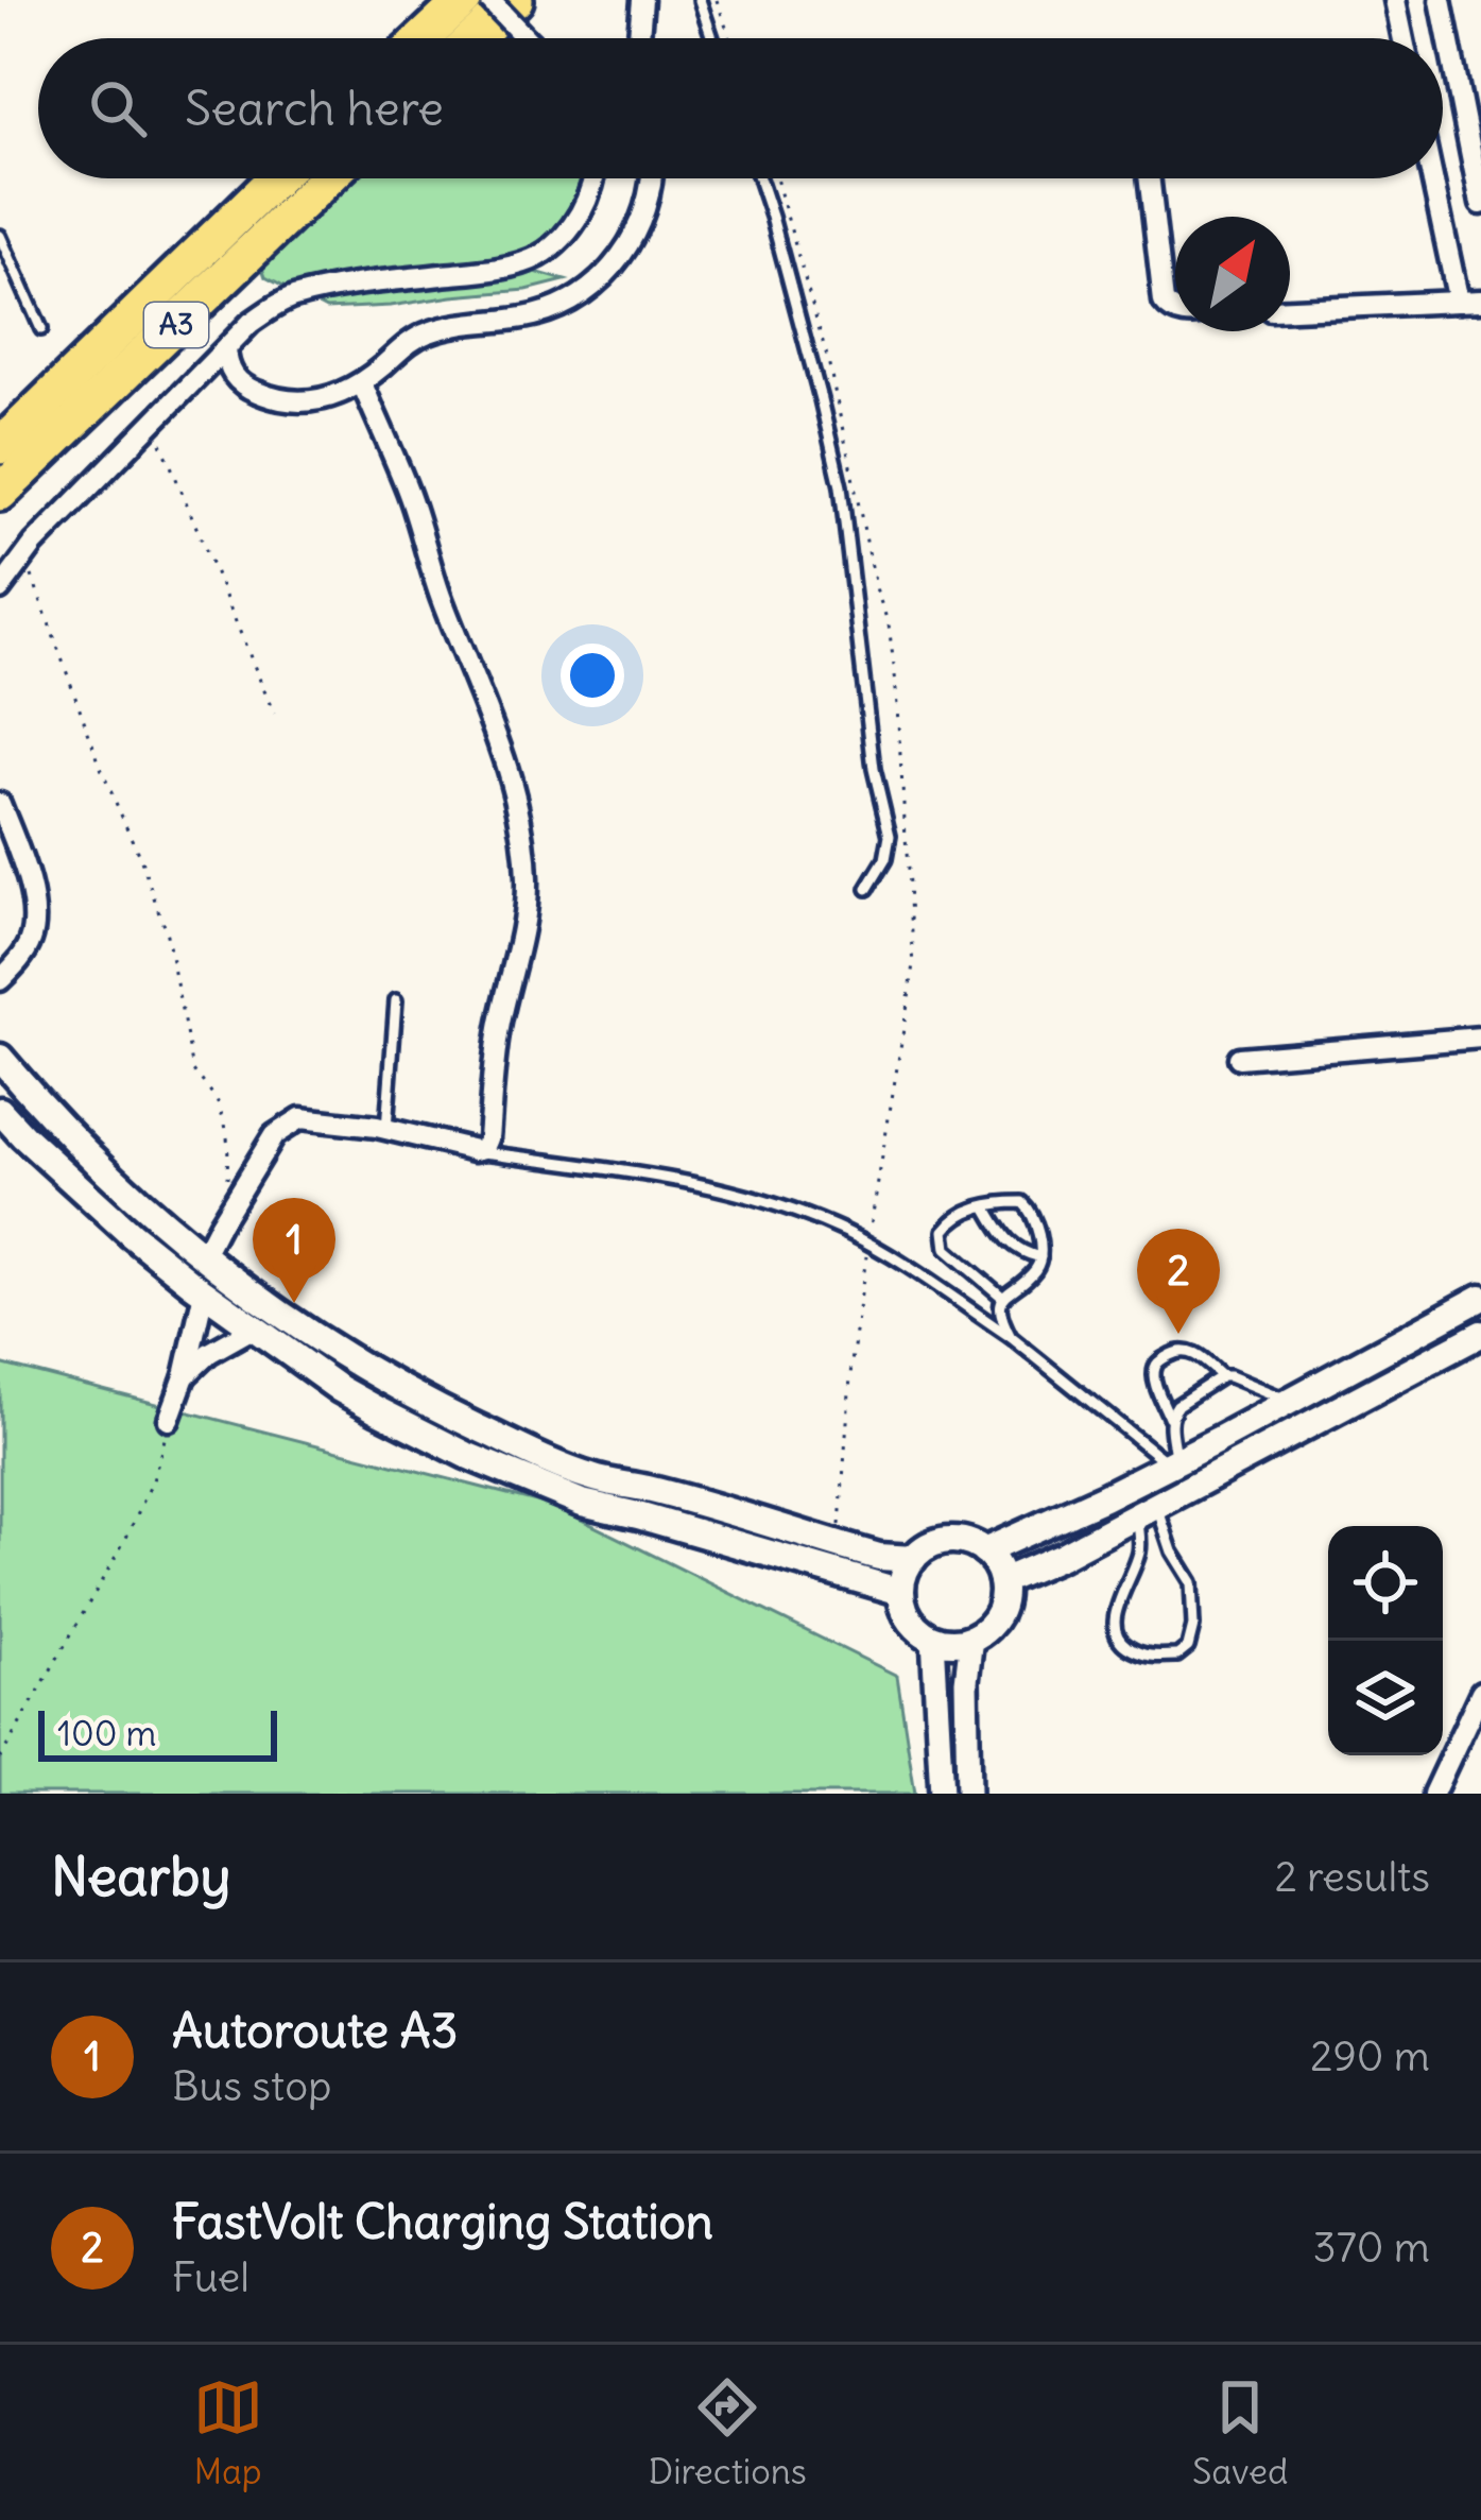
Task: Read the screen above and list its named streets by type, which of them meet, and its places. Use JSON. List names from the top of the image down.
{
  "streets": {
    "highway": ["A3"]
  },
  "scale_bar": "100 m",
  "north": "top right",
  "page": {
    "search": "Search here",
    "pins": ["1", "2"],
    "scale": "100 m",
    "heading": ["Nearby", "2 results"],
    "list": [
      {
        "mark": "1",
        "name": "Autoroute A3",
        "note": "Bus stop",
        "value": "290 m"
      },
      {
        "mark": "2",
        "name": "FastVolt Charging Station",
        "note": "Fuel",
        "value": "370 m"
      }
    ],
    "nav": ["Map", "Directions", "Saved"]
  }
}
